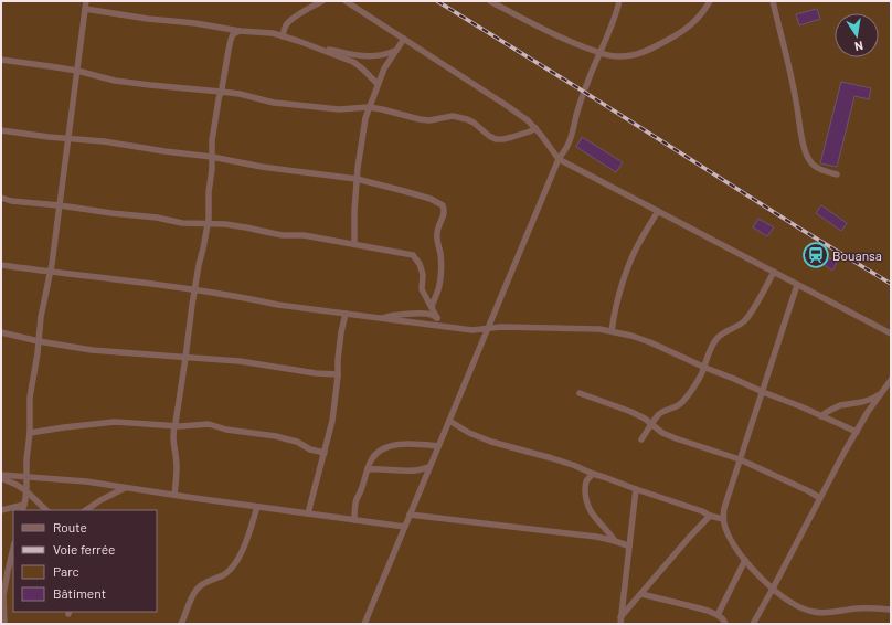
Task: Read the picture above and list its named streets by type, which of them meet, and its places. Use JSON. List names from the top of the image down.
{
  "places": {
    "station": ["Bouansa"]
  },
  "legend": [
    "Route",
    "Voie ferrée",
    "Parc",
    "Bâtiment"
  ],
  "north": "bottom"
}
